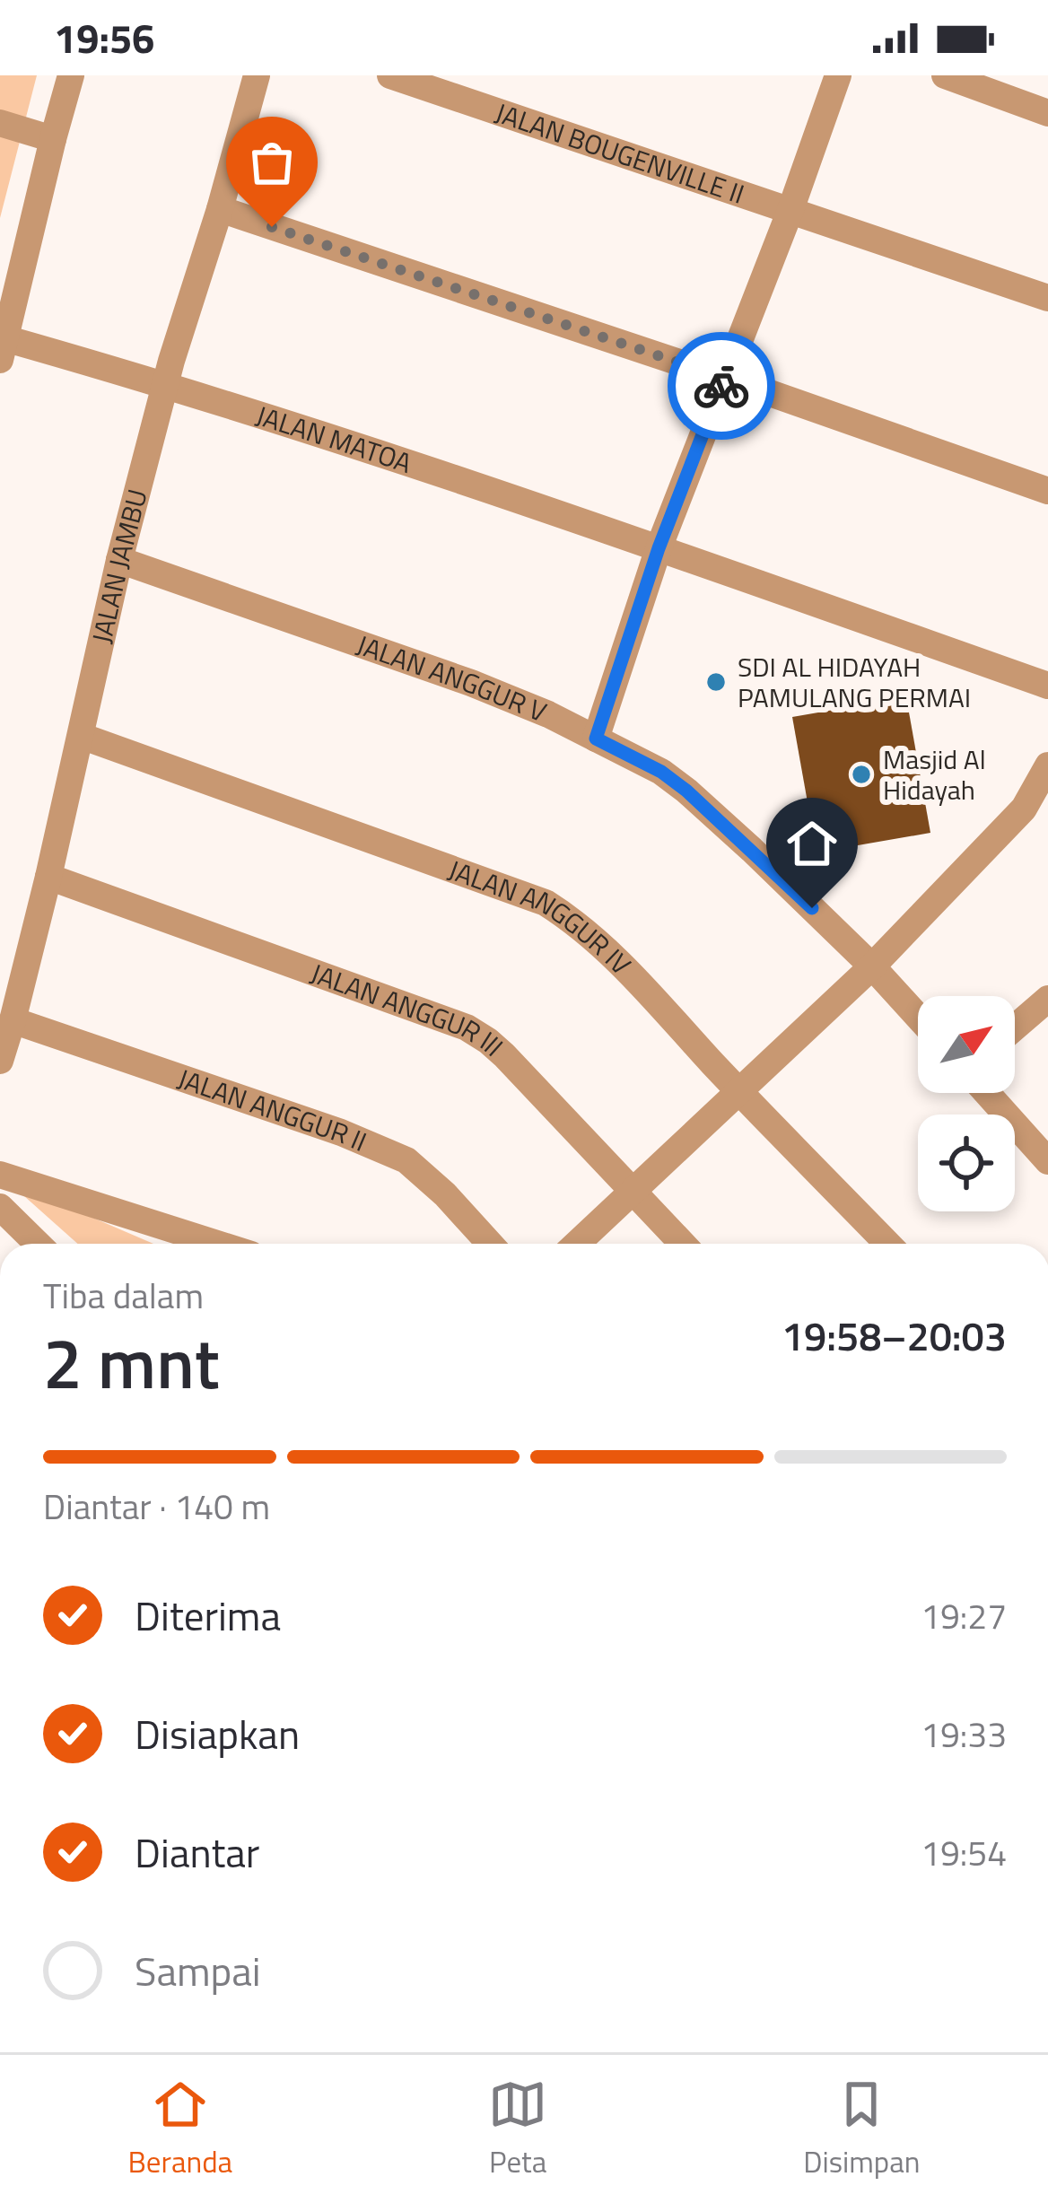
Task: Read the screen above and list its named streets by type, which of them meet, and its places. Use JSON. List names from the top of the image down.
{
  "streets": {
    "street": [
      "JALAN BOUGENVILLE II",
      "JALAN MATOA",
      "JALAN JAMBU",
      "JALAN ANGGUR V",
      "JALAN ANGGUR IV",
      "JALAN ANGGUR III",
      "JALAN ANGGUR II"
    ]
  },
  "crossings": [
    ["JALAN MATOA", "JALAN JAMBU"],
    ["JALAN JAMBU", "JALAN ANGGUR V"],
    ["JALAN JAMBU", "JALAN ANGGUR IV"],
    ["JALAN JAMBU", "JALAN ANGGUR III"],
    ["JALAN JAMBU", "JALAN ANGGUR II"]
  ],
  "places": ["SDI AL HIDAYAH PAMULANG PERMAI", "Masjid Al Hidayah"],
  "north": "top right",
  "page": {
    "status": "19:56",
    "heading": ["2 mnt", "Tiba dalam", "19:58–20:03"],
    "bar": "Diantar · 140 m",
    "list": [
      ["Diterima", "19:27"],
      ["Disiapkan", "19:33"],
      ["Diantar", "19:54"],
      "Sampai"
    ],
    "tabs": ["Beranda", "Peta", "Disimpan"]
  }
}
